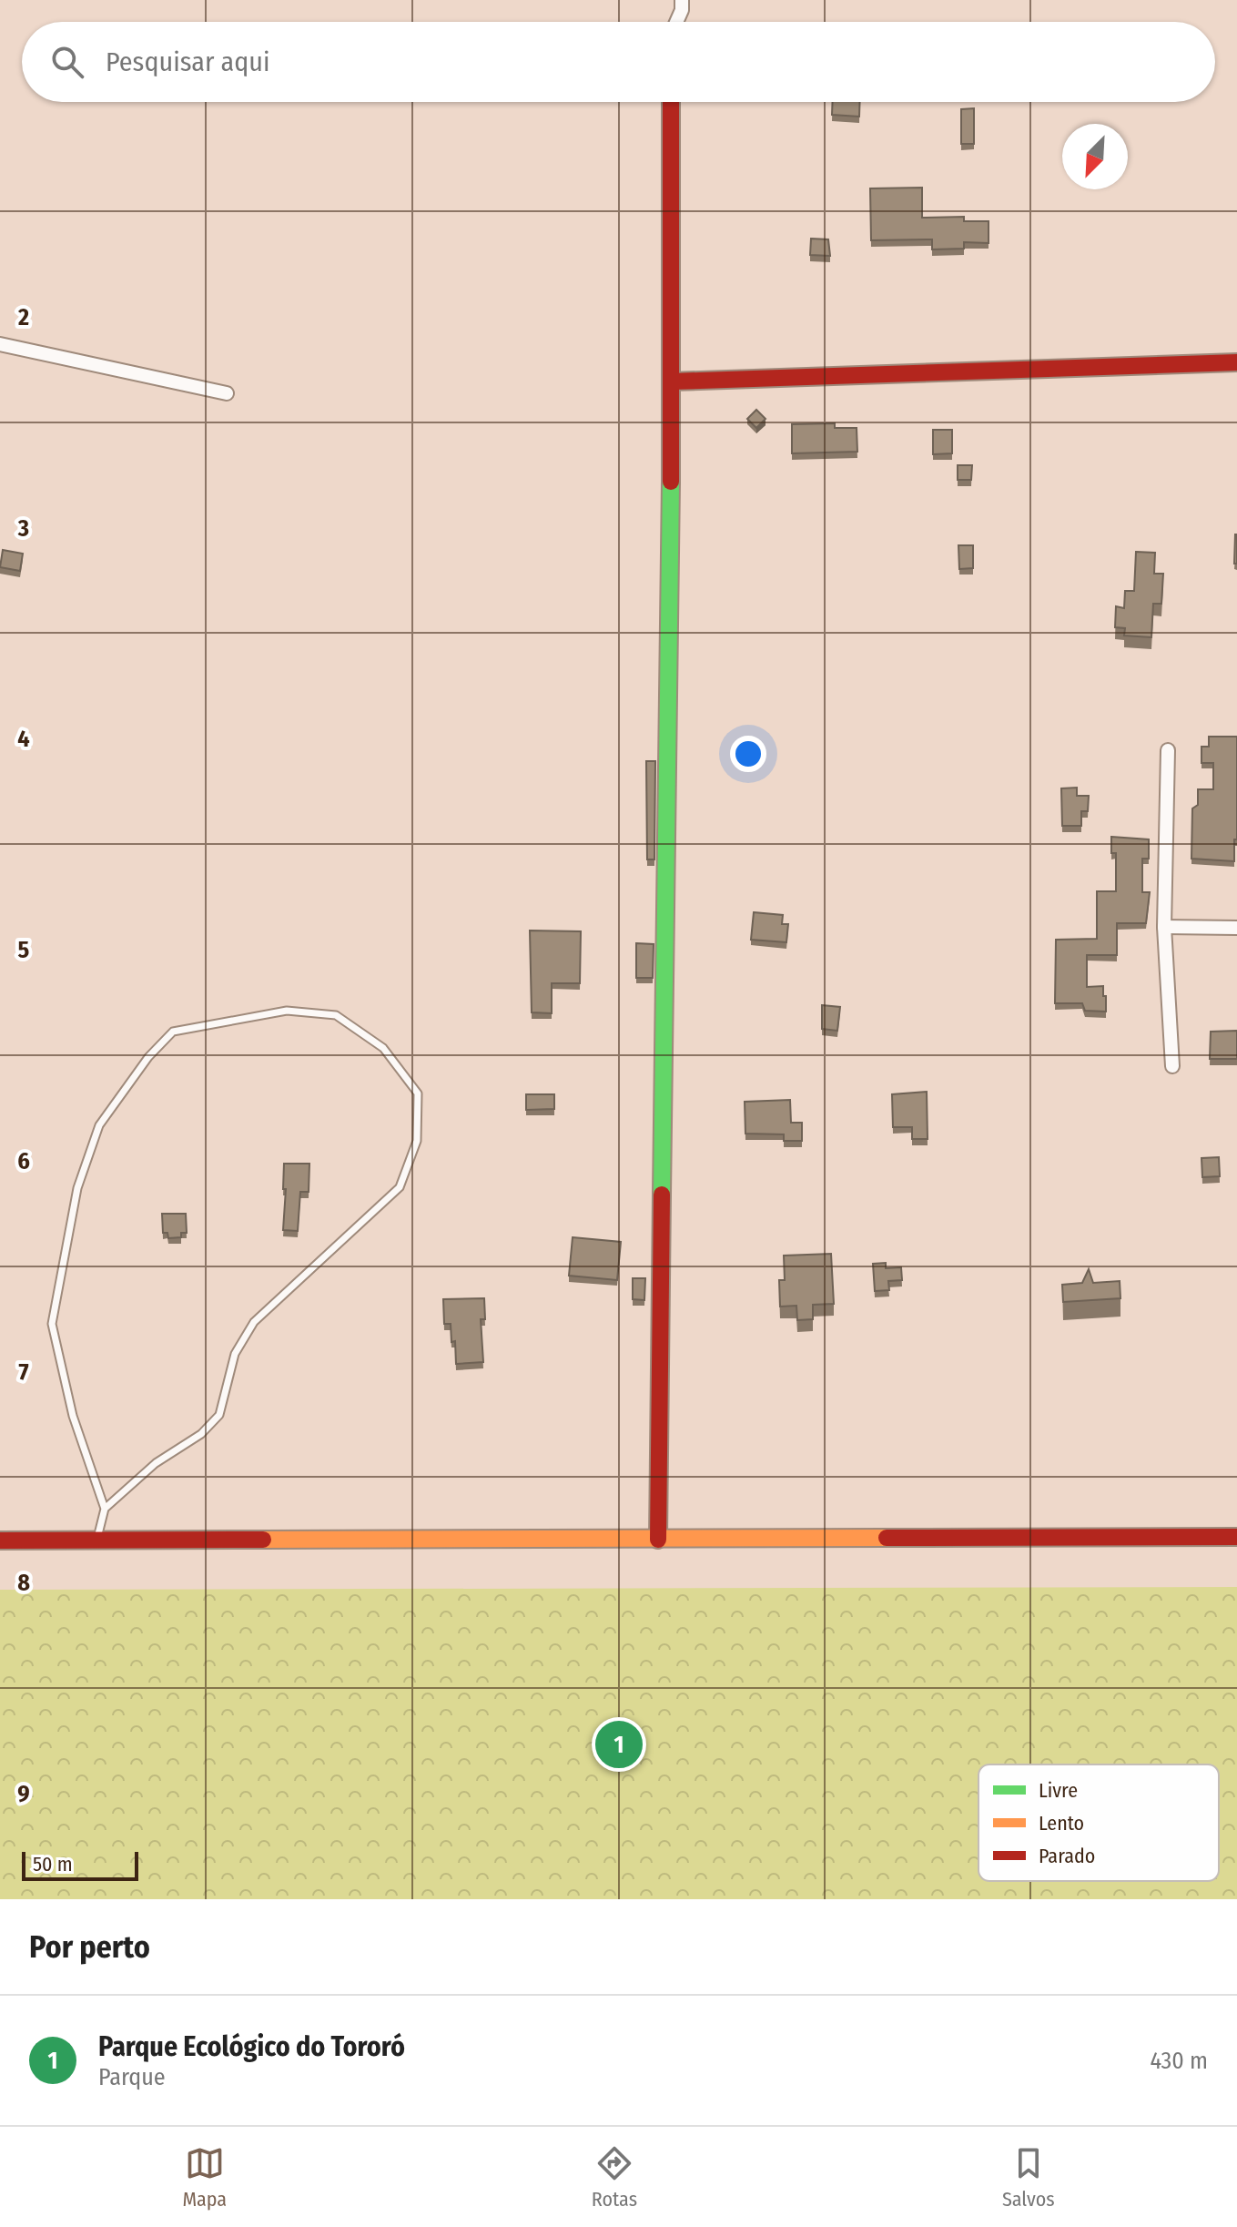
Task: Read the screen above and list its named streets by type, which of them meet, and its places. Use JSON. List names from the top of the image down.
{
  "legend": ["Livre", "Lento", "Parado"],
  "scale_bar": "50 m",
  "north": "bottom left",
  "page": {
    "search": "Pesquisar aqui",
    "pins": "1",
    "scale": "50 m",
    "heading": "Por perto",
    "list": [
      {
        "mark": "1",
        "name": "Parque Ecológico do Tororó",
        "note": "Parque",
        "value": "430 m"
      }
    ],
    "nav": ["Mapa", "Rotas", "Salvos"]
  },
  "grid": {
    "rows": [
      "2",
      "3",
      "4",
      "5",
      "6",
      "7",
      "8",
      "9"
    ]
  }
}
